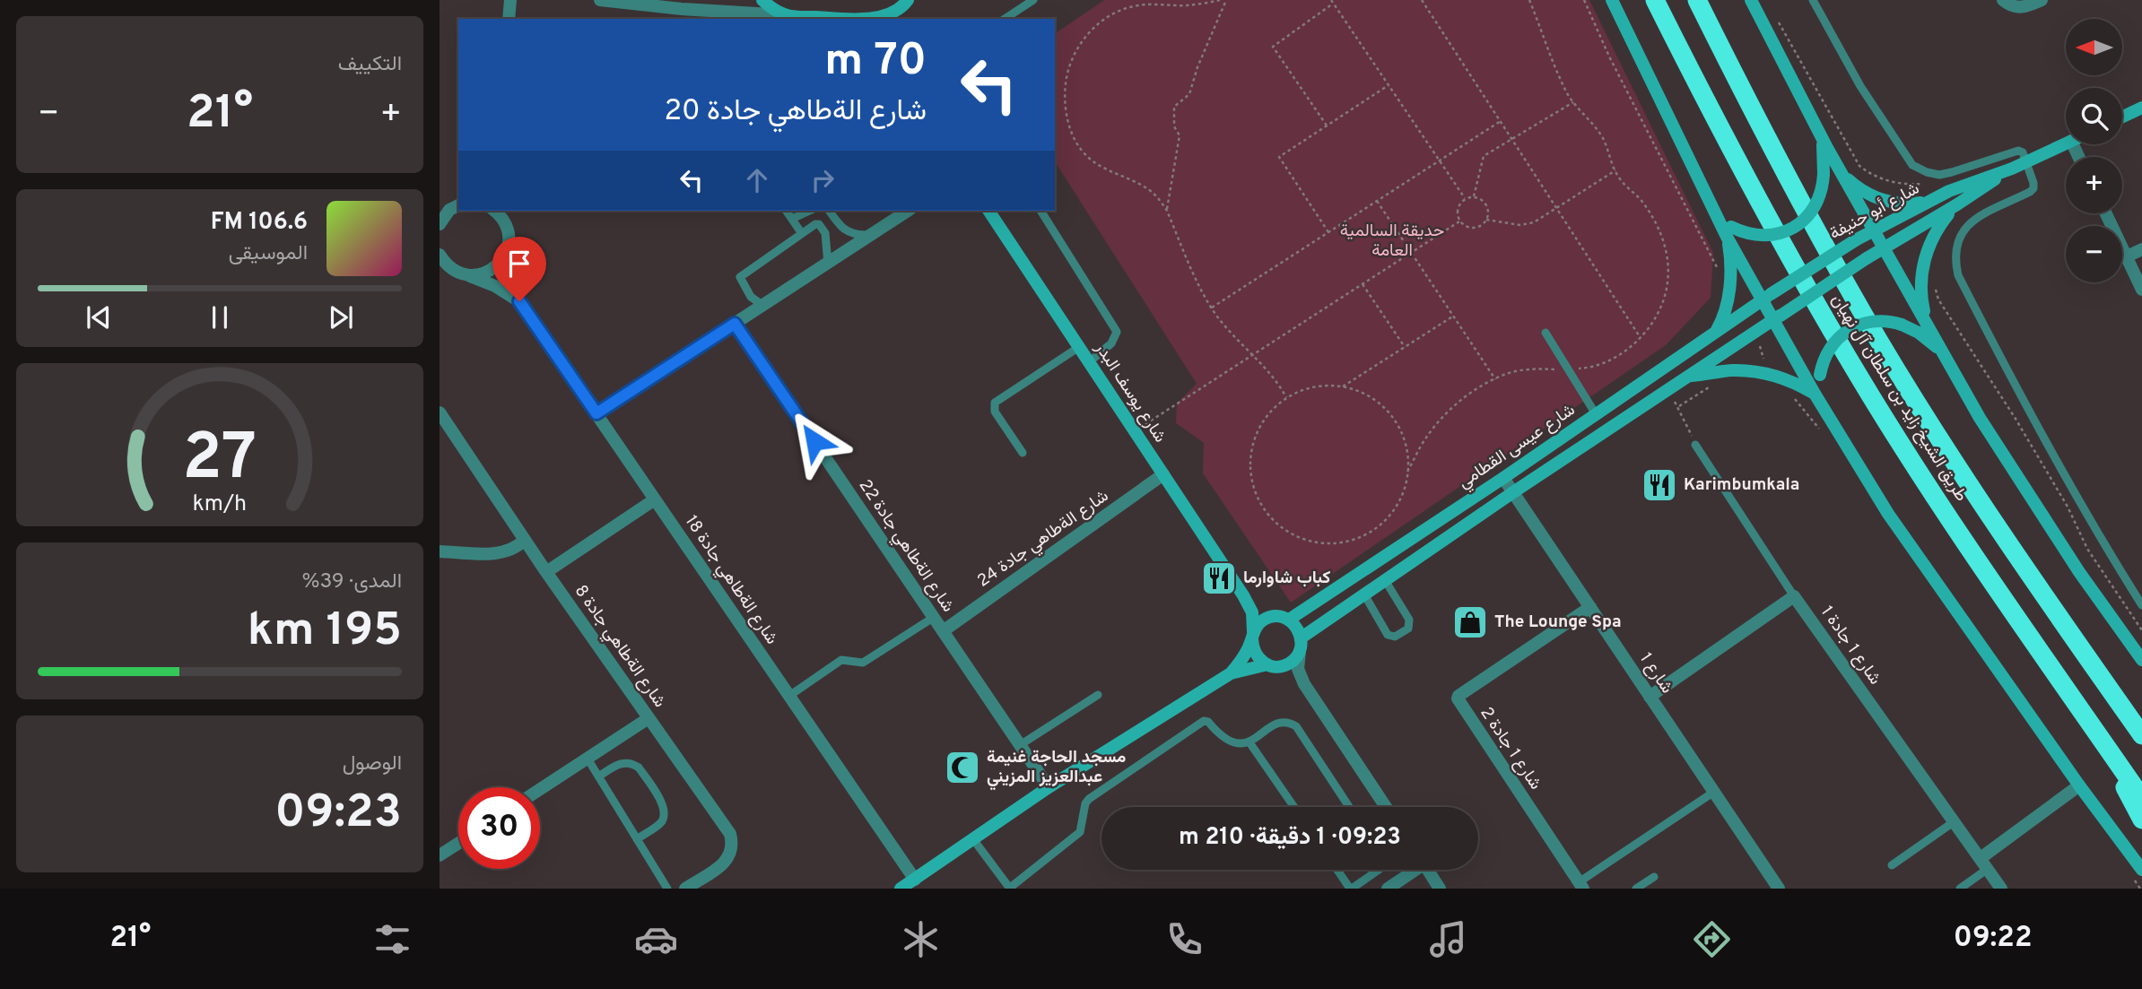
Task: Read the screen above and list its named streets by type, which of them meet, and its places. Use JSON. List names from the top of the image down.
{
  "streets": {
    "highway": ["طريق الشيخ زايد بن سلطان آل نهيان"],
    "street": [
      "شارع أبو حنيفة",
      "شارع يوسف البدر",
      "شارع عيسى القطامي",
      "شارع الةطاهي جادة 24",
      "شارع الةطاهي جادة 22",
      "شارع الةطاهي جادة 18",
      "شارع 1 جادة 1",
      "شارع الةطاهي جادة 8",
      "شارع 1",
      "شارع 1 جادة 2"
    ]
  },
  "crossings": [
    ["شارع أبو حنيفة", "شارع عيسى القطامي"],
    ["شارع يوسف البدر", "شارع عيسى القطامي"],
    ["شارع يوسف البدر", "شارع الةطاهي جادة 24"],
    ["شارع عيسى القطامي", "شارع 1"],
    ["شارع الةطاهي جادة 24", "شارع الةطاهي جادة 22"],
    ["شارع 1", "شارع 1 جادة 2"]
  ],
  "parks": ["حديقة السالمية العامة"],
  "places": {
    "restaurant": ["Karimbumkala", "كباب شاوارما"],
    "shop": ["The Lounge Spa"],
    "mosque": ["مسجد الحاجة غنيمة عبدالعزيز المزيني"]
  },
  "north": "left",
  "page": {
    "tile": [
      "التكييف",
      ["المدى · 39%", "195 km"],
      ["الوصول", "09:23"]
    ],
    "map_buttons": ["+", "−"],
    "turn": ["70 m", "شارع الةطاهي جادة 20"],
    "heat": ["−", "21°", "+"],
    "song": ["106.6 FM", "الموسيقى"],
    "limit": "30",
    "trip": "09:23 · 1 دقيقة · 210 m",
    "tabs": ["09:22", "21°"],
    "gauge": ["27", "km/h"]
  }
}
